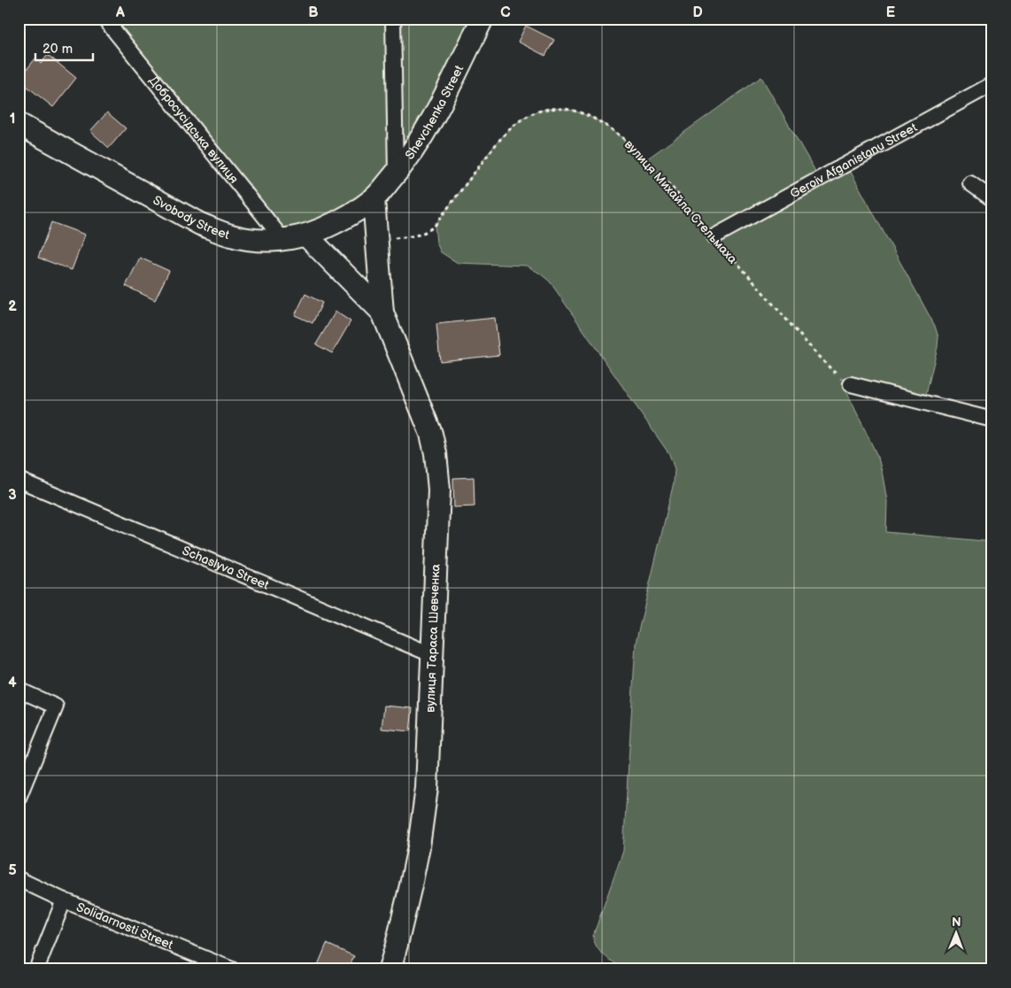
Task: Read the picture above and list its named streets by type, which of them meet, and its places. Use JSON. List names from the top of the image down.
{
  "streets": {
    "street": [
      "Shevchenka Street",
      "Добросусідська вулиця",
      "Geroiv Afganistanu Street",
      "Svobody Street",
      "Schaslyva Street",
      "вулиця Тараса Шевченка",
      "Solidarnosti Street"
    ],
    "path": ["вулиця Михайла Стельмаха"]
  },
  "crossings": [
    ["Shevchenka Street", "Svobody Street"],
    ["Shevchenka Street", "вулиця Тараса Шевченка"],
    ["Добросусідська вулиця", "Svobody Street"],
    ["Geroiv Afganistanu Street", "вулиця Михайла Стельмаха"],
    ["вулиця Михайла Стельмаха", "вулиця Тараса Шевченка"],
    ["Svobody Street", "вулиця Тараса Шевченка"],
    ["Schaslyva Street", "вулиця Тараса Шевченка"]
  ],
  "scale_bar": "20 m",
  "north": "top",
  "grid": {
    "columns": [
      "A",
      "B",
      "C",
      "D",
      "E"
    ],
    "rows": [
      "1",
      "2",
      "3",
      "4",
      "5"
    ]
  }
}
